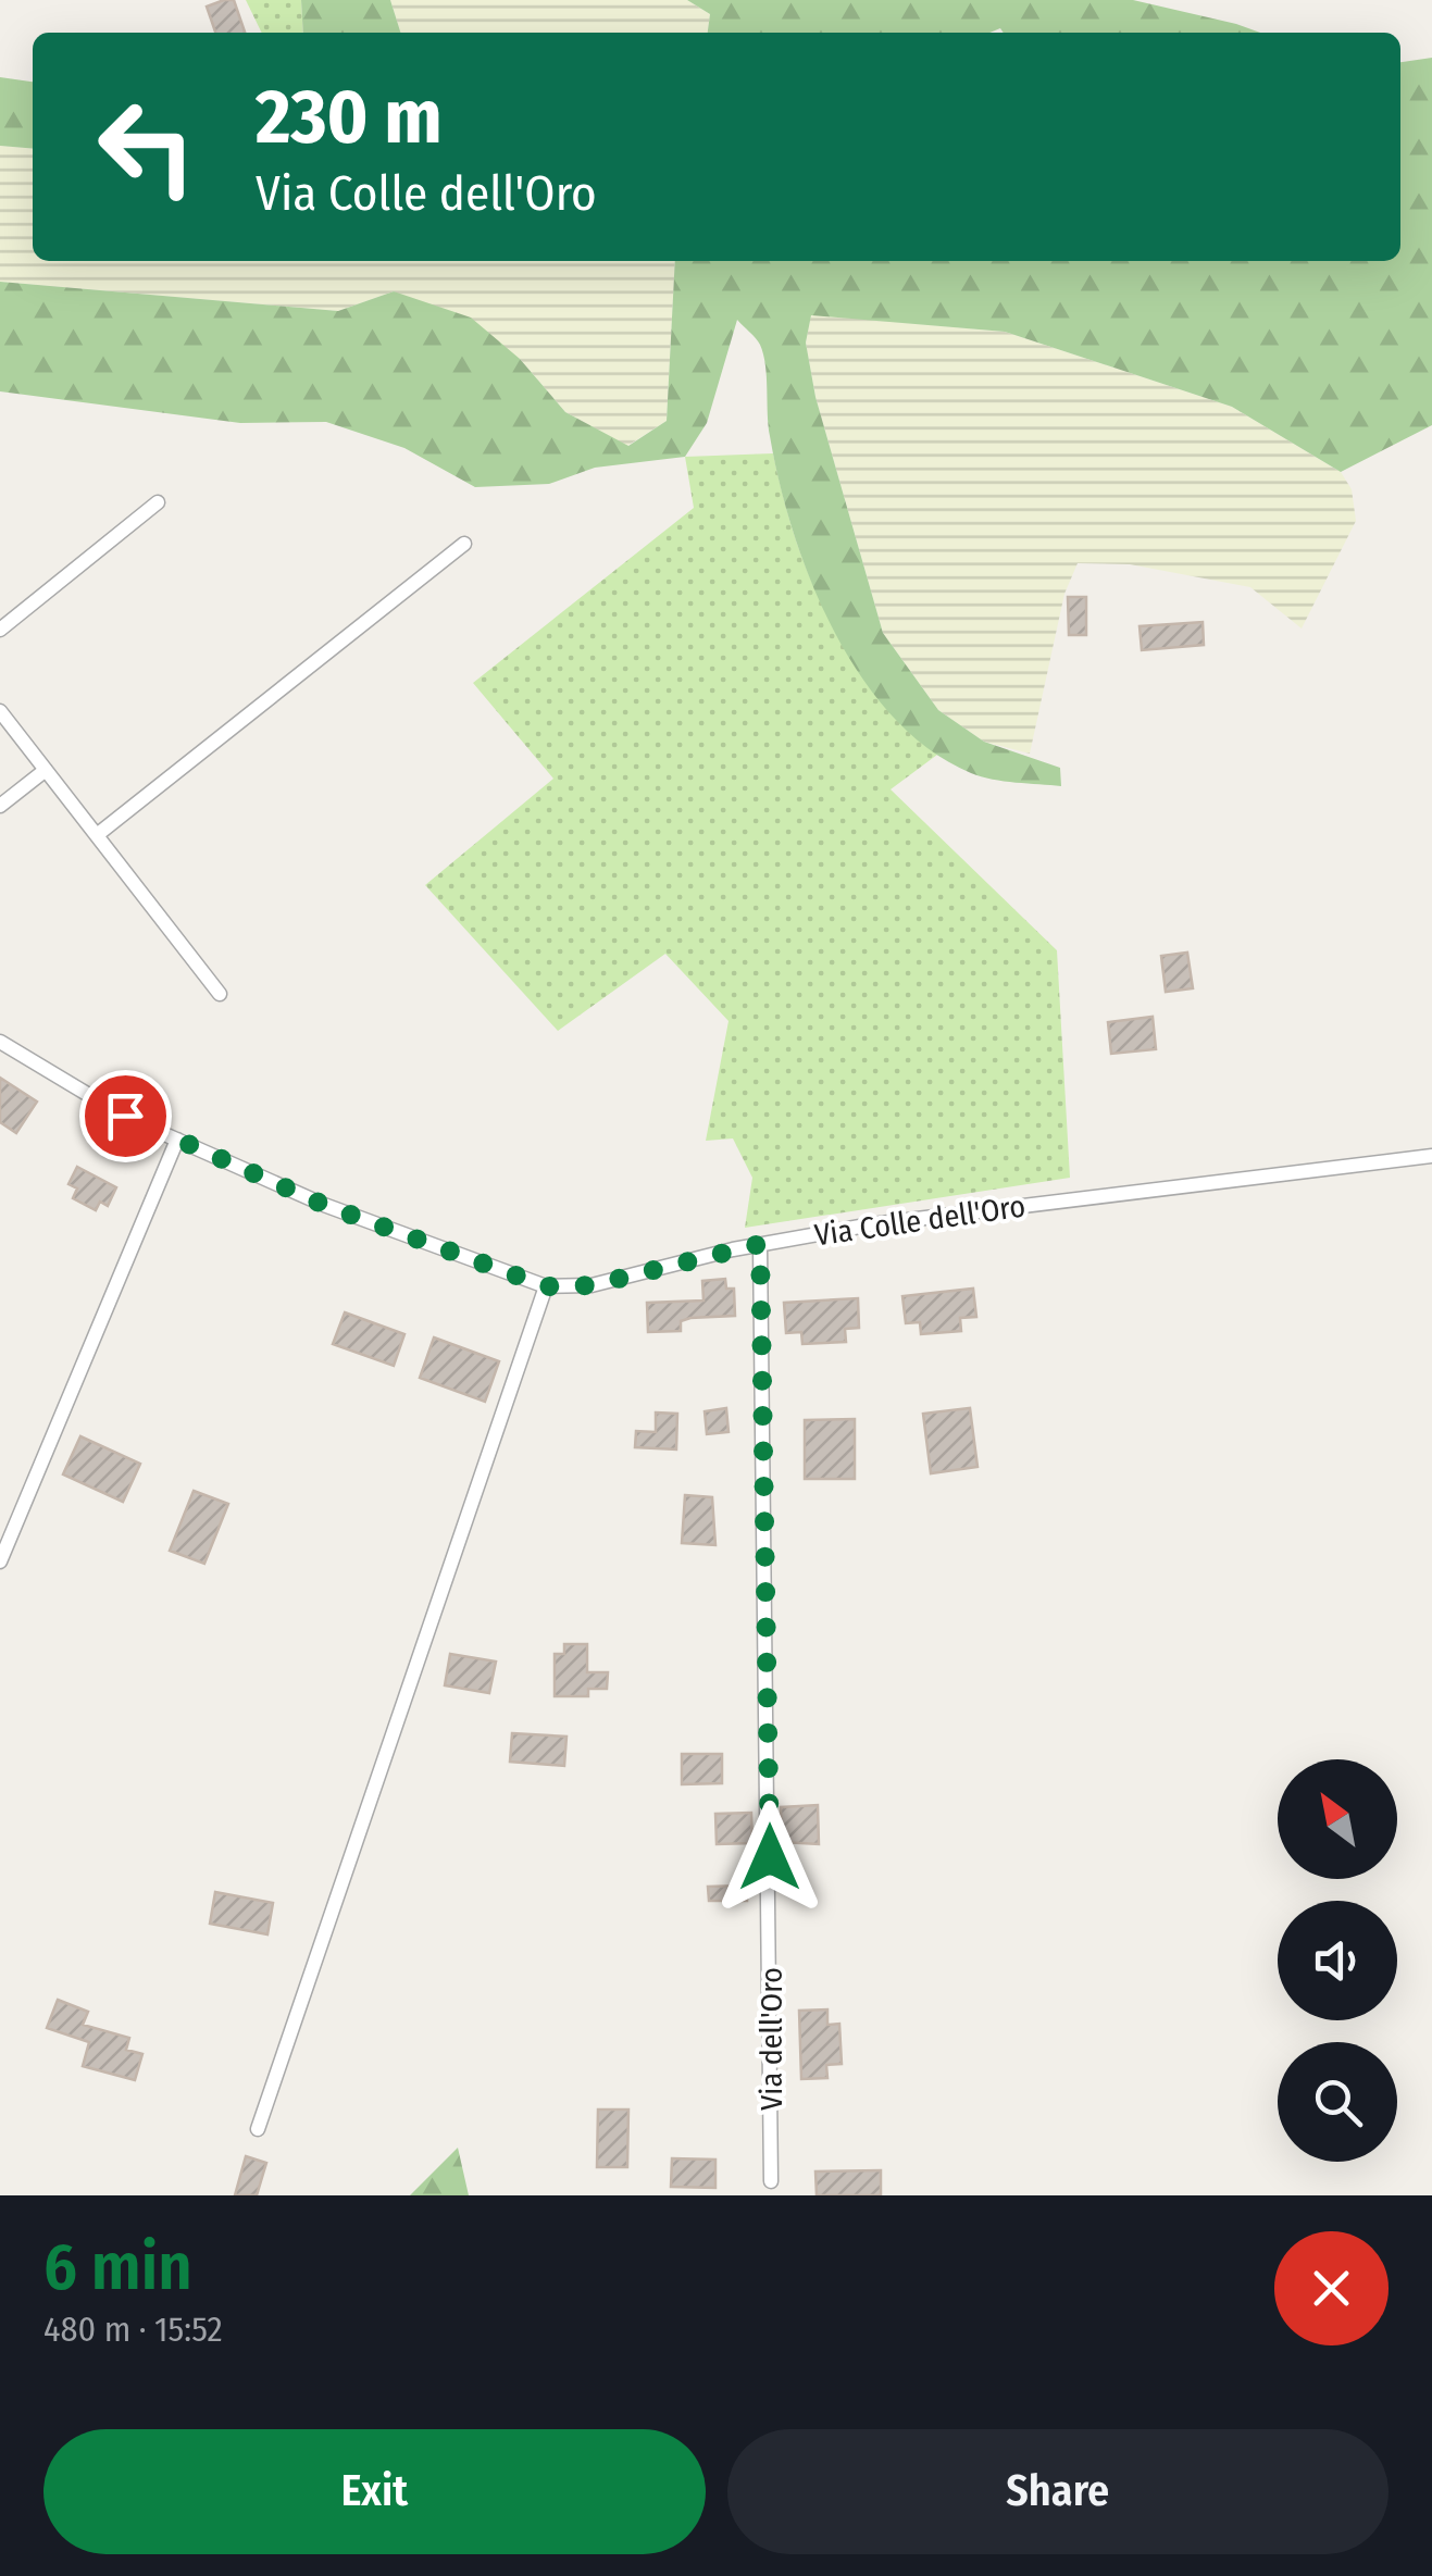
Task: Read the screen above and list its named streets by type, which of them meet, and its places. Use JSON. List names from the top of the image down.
{
  "streets": {
    "street": ["Via Colle dell'Oro", "Via dell'Oro"]
  },
  "crossings": [
    ["Via Colle dell'Oro", "Via dell'Oro"]
  ],
  "north": "top left",
  "page": {
    "turn": ["230 m", "Via Colle dell'Oro"],
    "heading": ["6 min", "480 m · 15:52"],
    "buttons": ["Exit", "Share"]
  }
}
